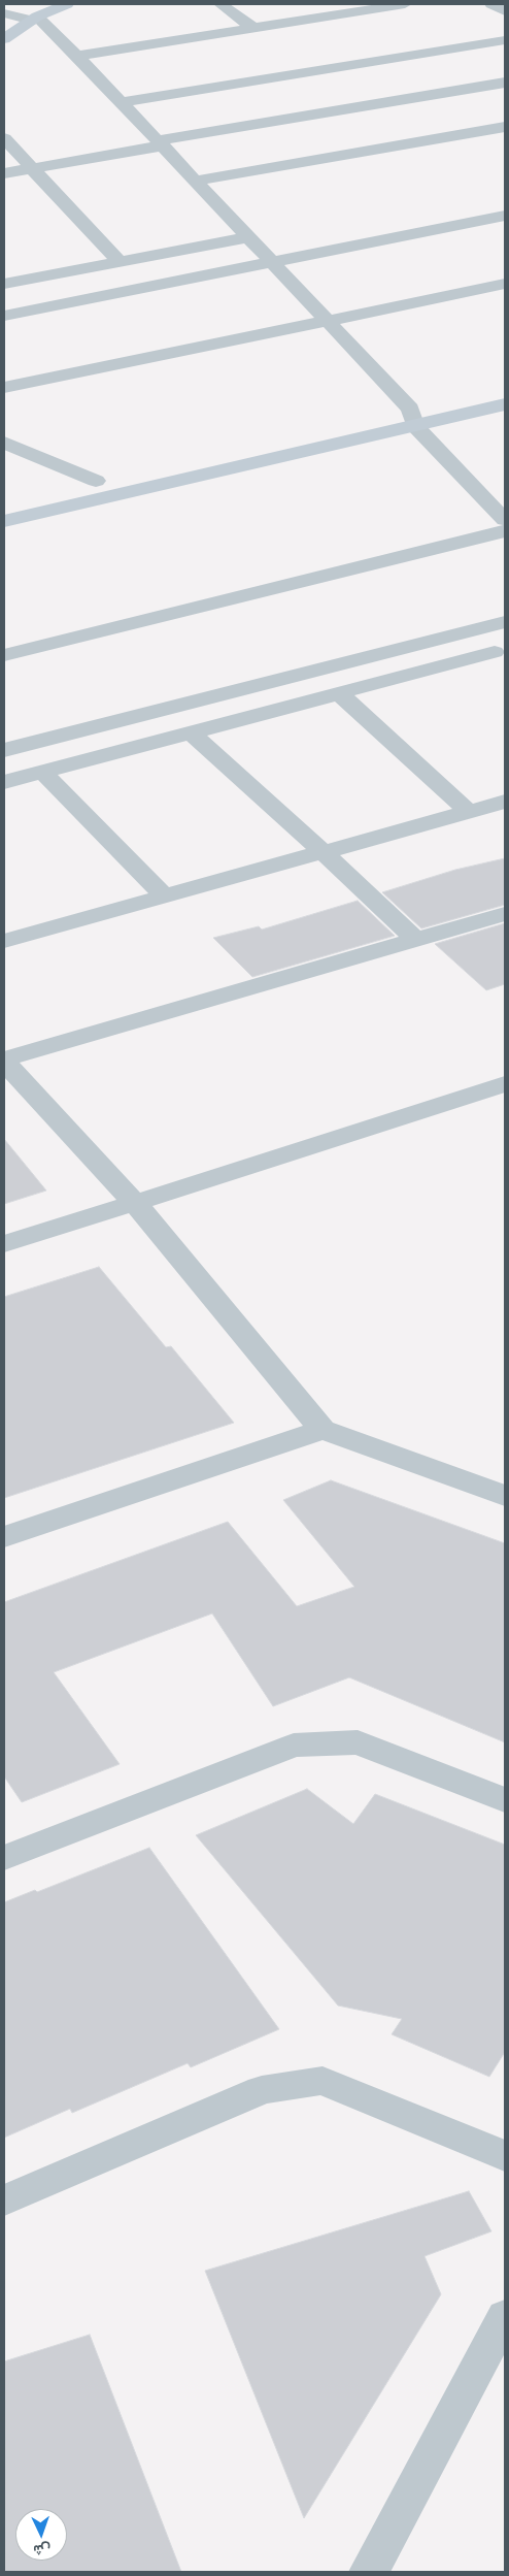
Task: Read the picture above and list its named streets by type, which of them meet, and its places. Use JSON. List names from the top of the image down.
{
  "north": "bottom"
}
